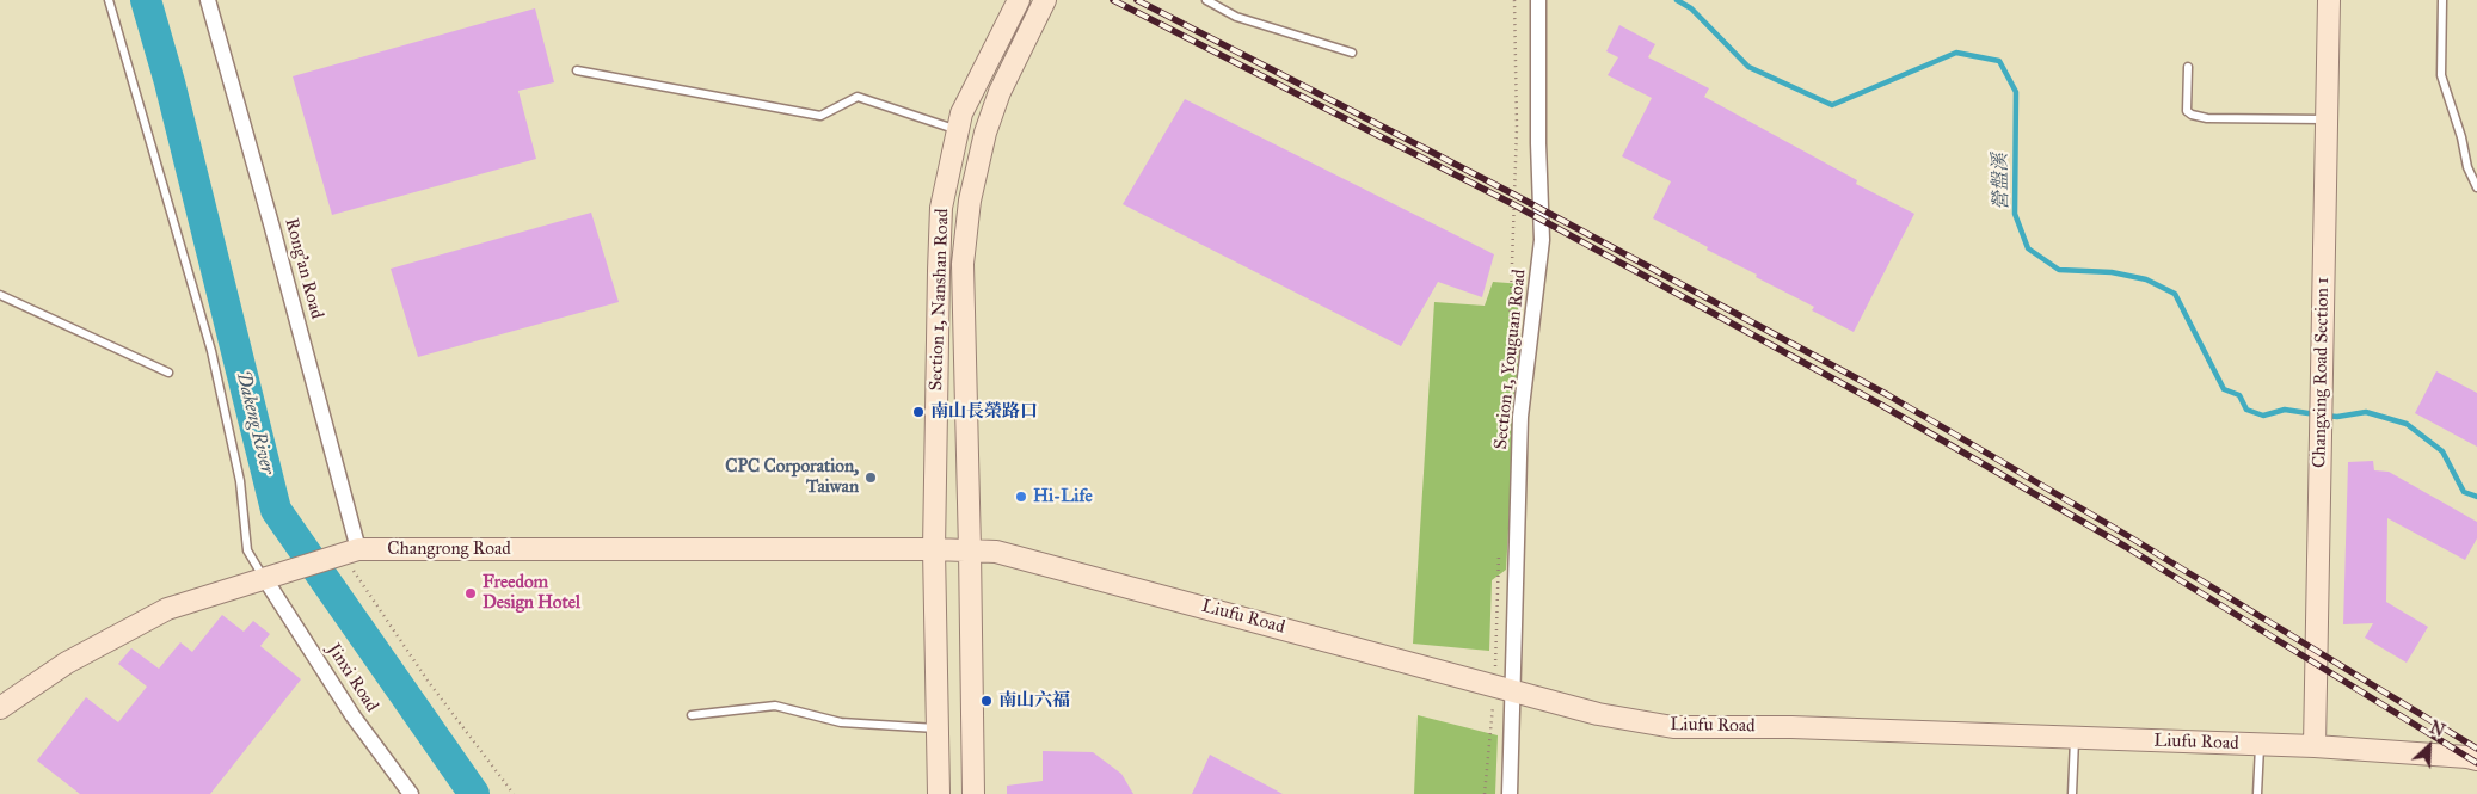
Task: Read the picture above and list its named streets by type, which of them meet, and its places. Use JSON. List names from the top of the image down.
{
  "streets": {
    "street": [
      "Rong'an Road",
      "Section 1, Nanshan Road",
      "Section 1, Youguan Road",
      "Changxing Road Section 1",
      "Changrong Road",
      "Liufu Road",
      "Jinxi Road"
    ]
  },
  "crossings": [
    ["Rong'an Road", "Changrong Road"],
    ["Section 1, Nanshan Road", "Changrong Road"],
    ["Section 1, Nanshan Road", "Liufu Road"],
    ["Section 1, Youguan Road", "Liufu Road"],
    ["Changxing Road Section 1", "Liufu Road"],
    ["Changrong Road", "Liufu Road"],
    ["Changrong Road", "Jinxi Road"]
  ],
  "water": ["營盤溪", "Dakeng River"],
  "places": [
    "南山長榮路口",
    "CPC Corporation, Taiwan",
    "Hi-Life",
    "Freedom Design Hotel",
    "南山六福"
  ],
  "north": "top right"
}
